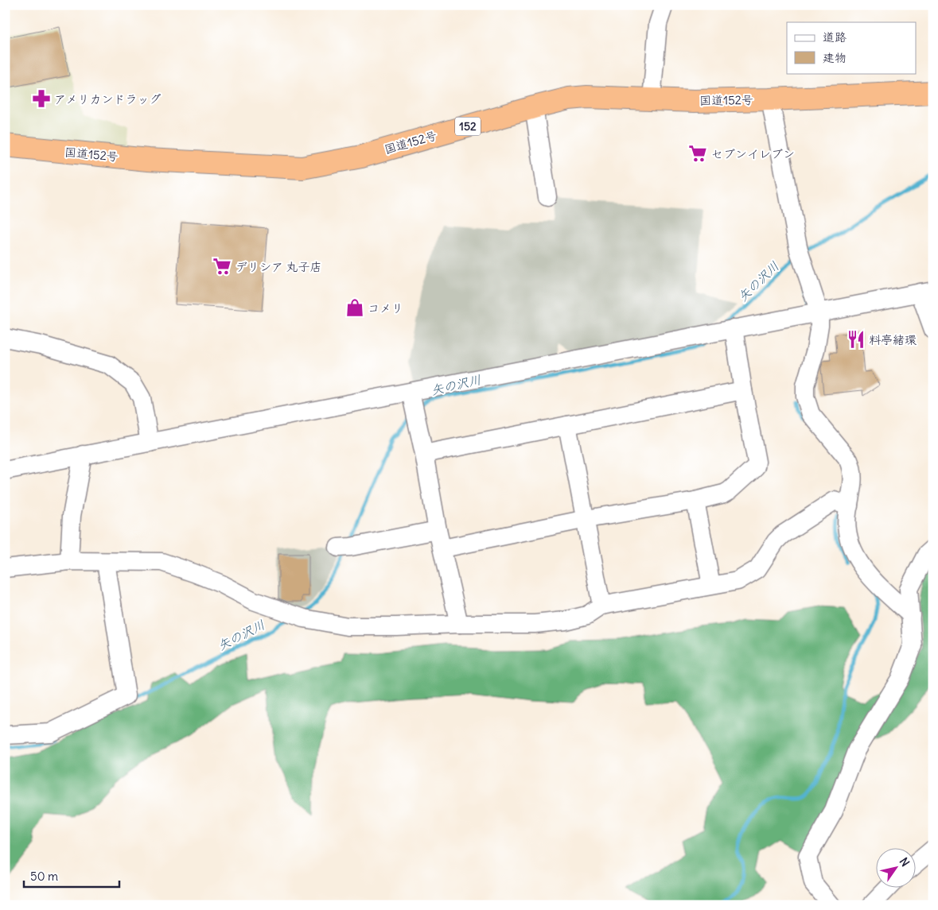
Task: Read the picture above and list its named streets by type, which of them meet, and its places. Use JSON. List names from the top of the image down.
{
  "streets": {
    "highway": ["国道152号", "152"]
  },
  "water": ["矢の沢川"],
  "places": {
    "pharmacy": ["アメリカンドラッグ"],
    "supermarket": ["セブンイレブン", "デリシア 丸子店"],
    "shop": ["コメリ"],
    "restaurant": ["料亭緒環"]
  },
  "legend": ["道路", "建物"],
  "scale_bar": "50 m",
  "north": "top right"
}
